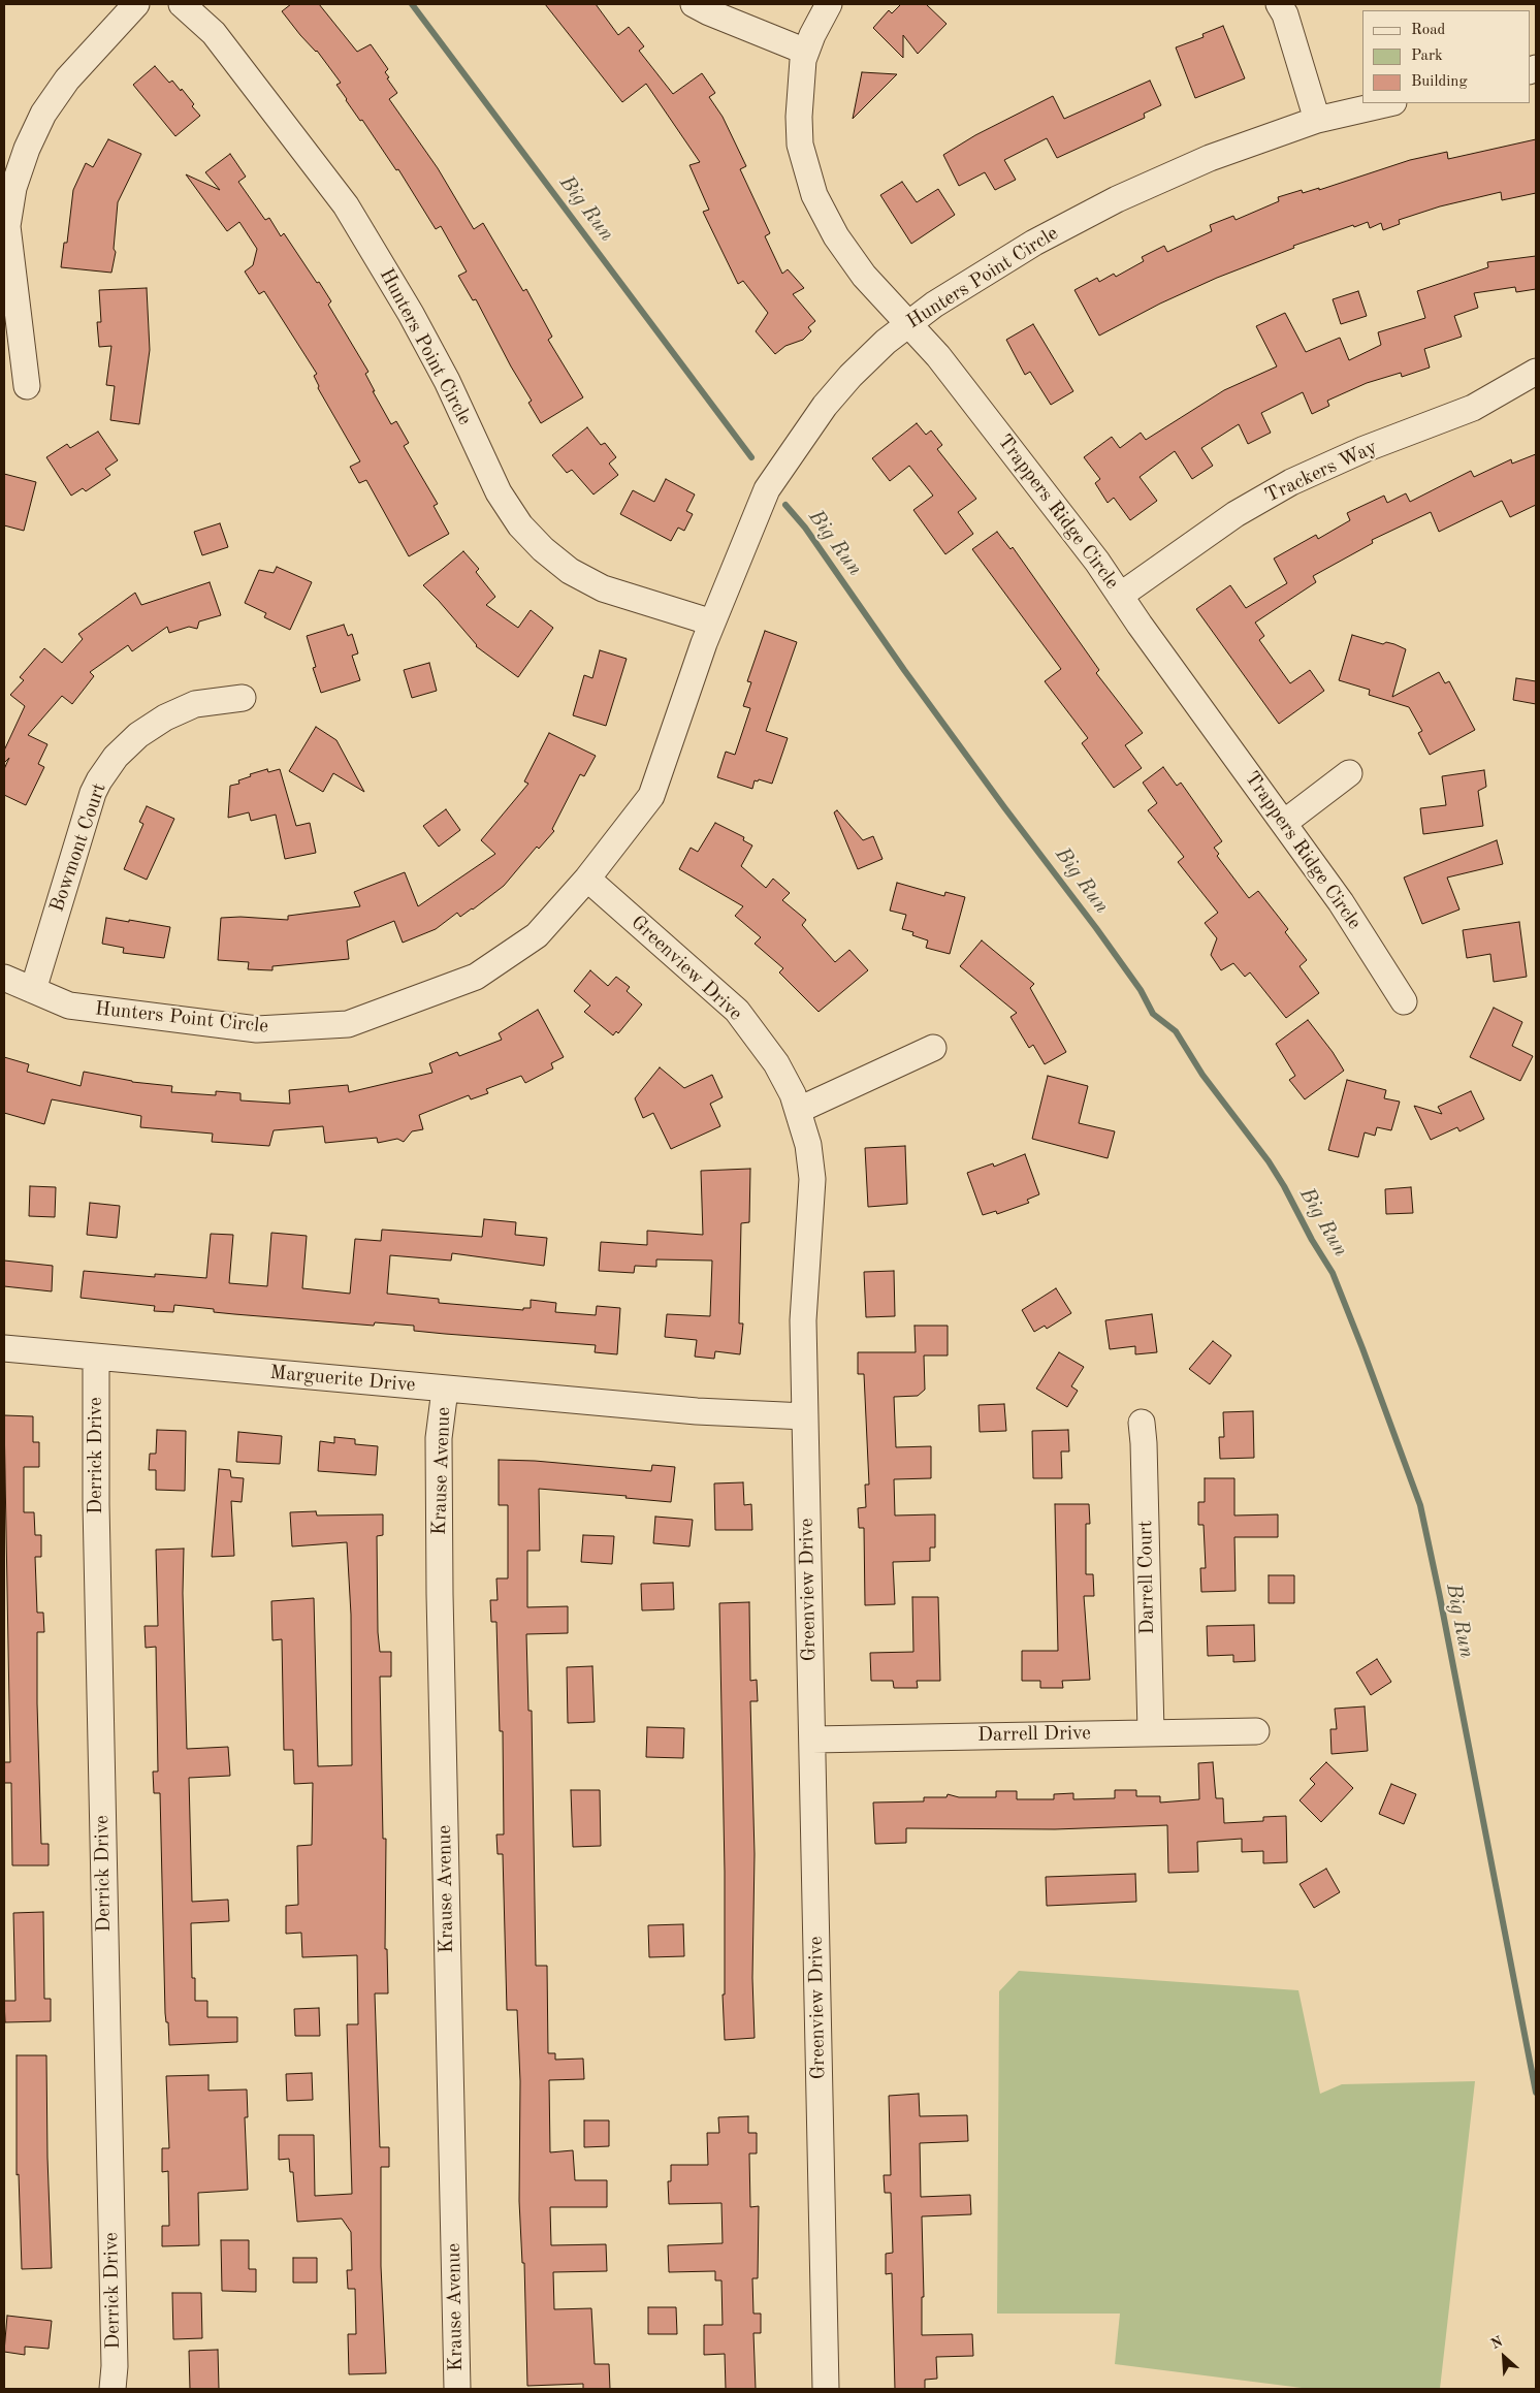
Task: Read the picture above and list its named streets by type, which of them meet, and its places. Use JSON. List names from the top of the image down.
{
  "streets": {
    "street": [
      "Hunters Point Circle",
      "Trackers Way",
      "Trappers Ridge Circle",
      "Bowmont Court",
      "Greenview Drive",
      "Marguerite Drive",
      "Derrick Drive",
      "Krause Avenue",
      "Darrell Court",
      "Darrell Drive"
    ]
  },
  "crossings": [
    ["Hunters Point Circle", "Trappers Ridge Circle"],
    ["Hunters Point Circle", "Bowmont Court"],
    ["Hunters Point Circle", "Greenview Drive"],
    ["Trackers Way", "Trappers Ridge Circle"],
    ["Greenview Drive", "Marguerite Drive"],
    ["Greenview Drive", "Darrell Drive"],
    ["Marguerite Drive", "Derrick Drive"],
    ["Marguerite Drive", "Krause Avenue"],
    ["Darrell Court", "Darrell Drive"]
  ],
  "water": ["Big Run"],
  "legend": ["Road", "Park", "Building"],
  "north": "top left"
}
